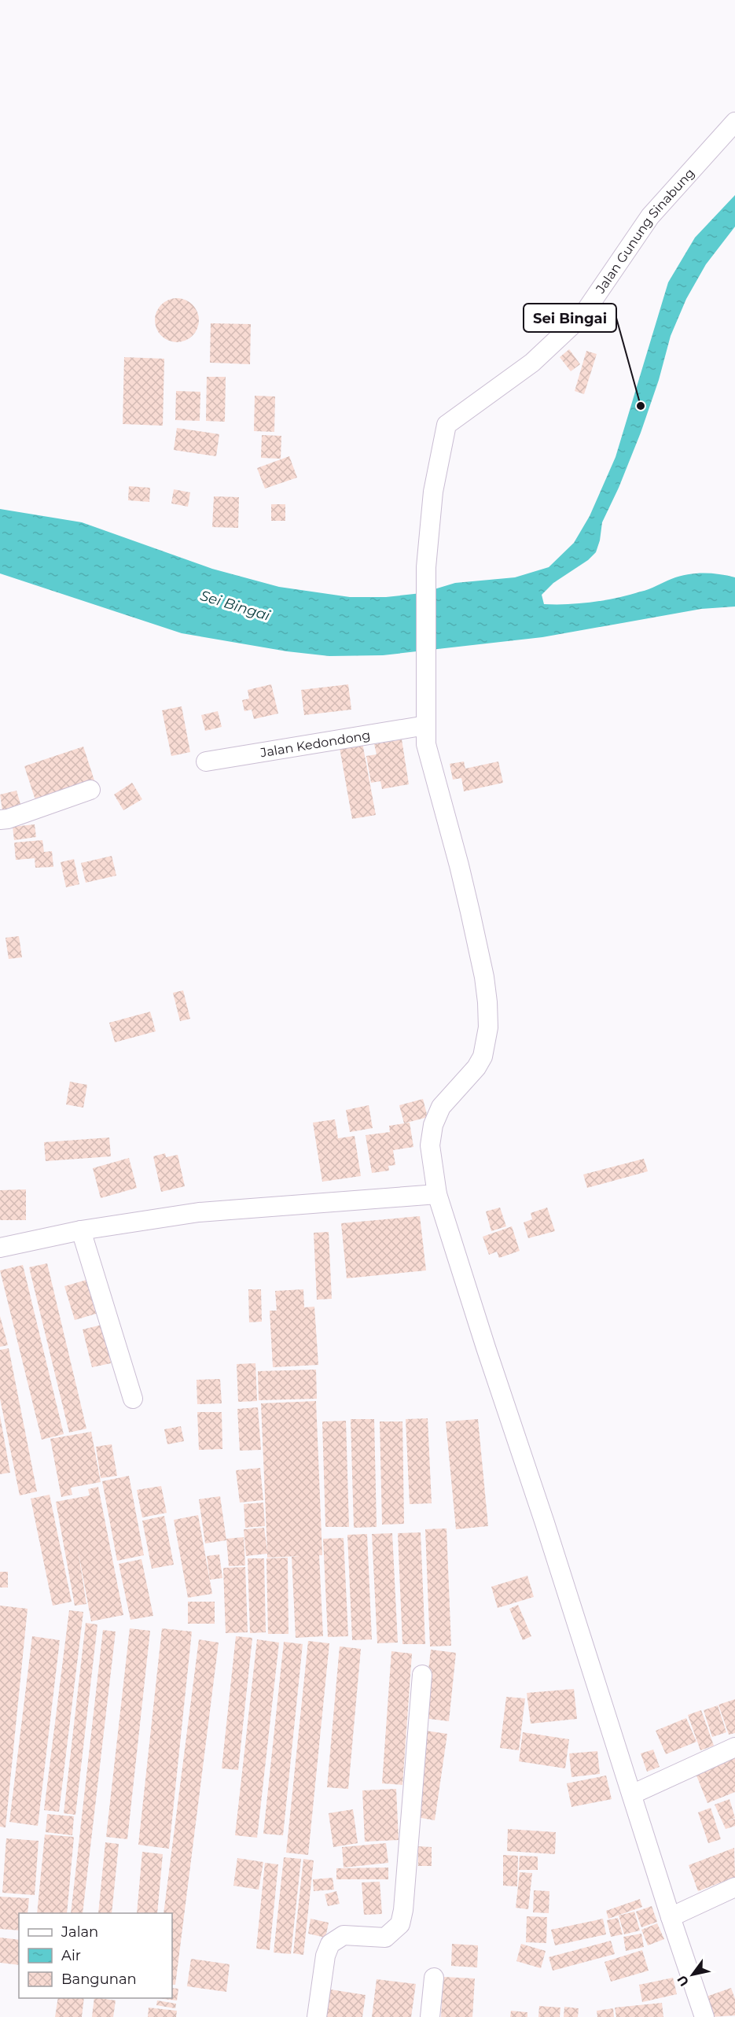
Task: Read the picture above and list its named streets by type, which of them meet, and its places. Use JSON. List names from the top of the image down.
{
  "streets": {
    "street": ["Jalan Gunung Sinabung", "Jalan Kedondong"]
  },
  "crossings": [
    ["Jalan Gunung Sinabung", "Jalan Kedondong"]
  ],
  "water": ["Sei Bingai"],
  "places": ["Sei Bingai"],
  "legend": ["Jalan", "Air", "Bangunan"],
  "north": "bottom left"
}
